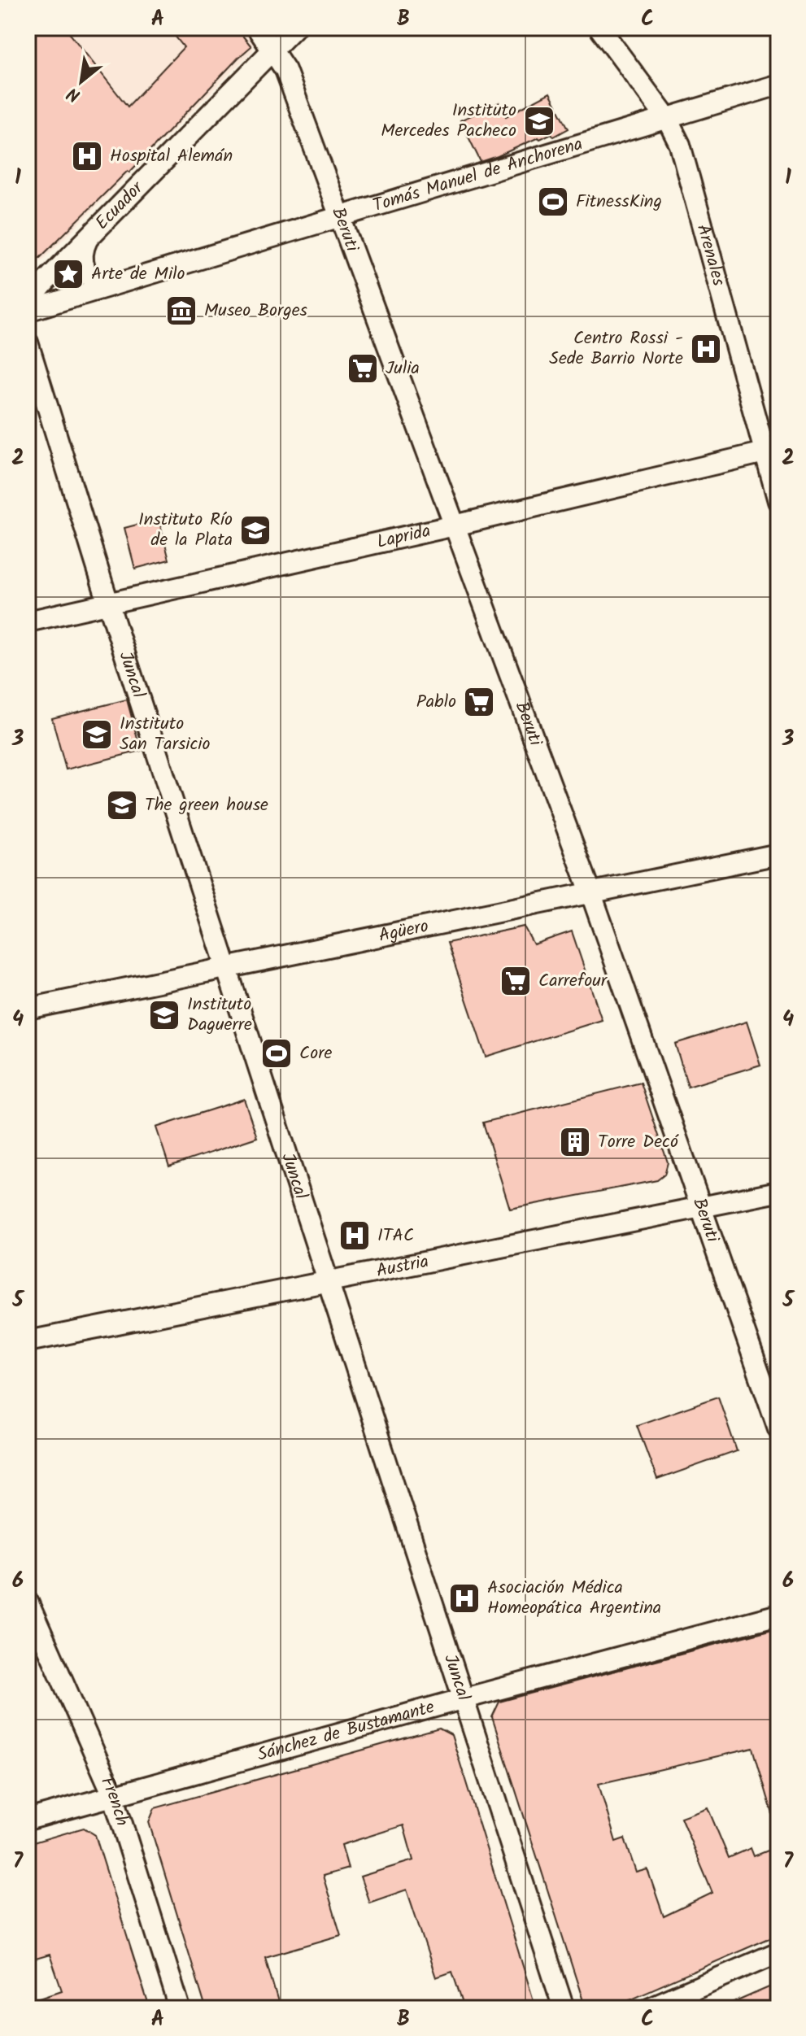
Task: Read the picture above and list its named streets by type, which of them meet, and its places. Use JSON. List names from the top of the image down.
{
  "streets": {
    "street": [
      "Tomás Manuel de Anchorena",
      "Ecuador",
      "Beruti",
      "Arenales",
      "Laprida",
      "Juncal",
      "Agüero",
      "Austria",
      "Sánchez de Bustamante",
      "French"
    ]
  },
  "crossings": [
    ["Tomás Manuel de Anchorena", "Beruti"],
    ["Tomás Manuel de Anchorena", "Arenales"],
    ["Ecuador", "Beruti"],
    ["Beruti", "Laprida"],
    ["Beruti", "Agüero"],
    ["Beruti", "Austria"],
    ["Arenales", "Laprida"],
    ["Laprida", "Juncal"],
    ["Juncal", "Agüero"],
    ["Juncal", "Austria"],
    ["Juncal", "Sánchez de Bustamante"],
    ["Sánchez de Bustamante", "French"]
  ],
  "places": {
    "school or university": [
      "Instituto Mercedes Pacheco",
      "Instituto Río de la Plata",
      "Instituto San Tarsicio",
      "The green house",
      "Instituto Daguerre"
    ],
    "hospital": [
      "Hospital Alemán",
      "Centro Rossi - Sede Barrio Norte",
      "ITAC",
      "Asociación Médica Homeopática Argentina"
    ],
    "sports": ["FitnessKing", "Core"],
    "place": ["Arte de Milo"],
    "museum": ["Museo Borges"],
    "supermarket": ["Julia", "Pablo", "Carrefour"],
    "building": ["Torre Decó"]
  },
  "north": "bottom left",
  "grid": {
    "columns": ["A", "B", "C"],
    "rows": [
      "1",
      "2",
      "3",
      "4",
      "5",
      "6",
      "7"
    ]
  }
}
